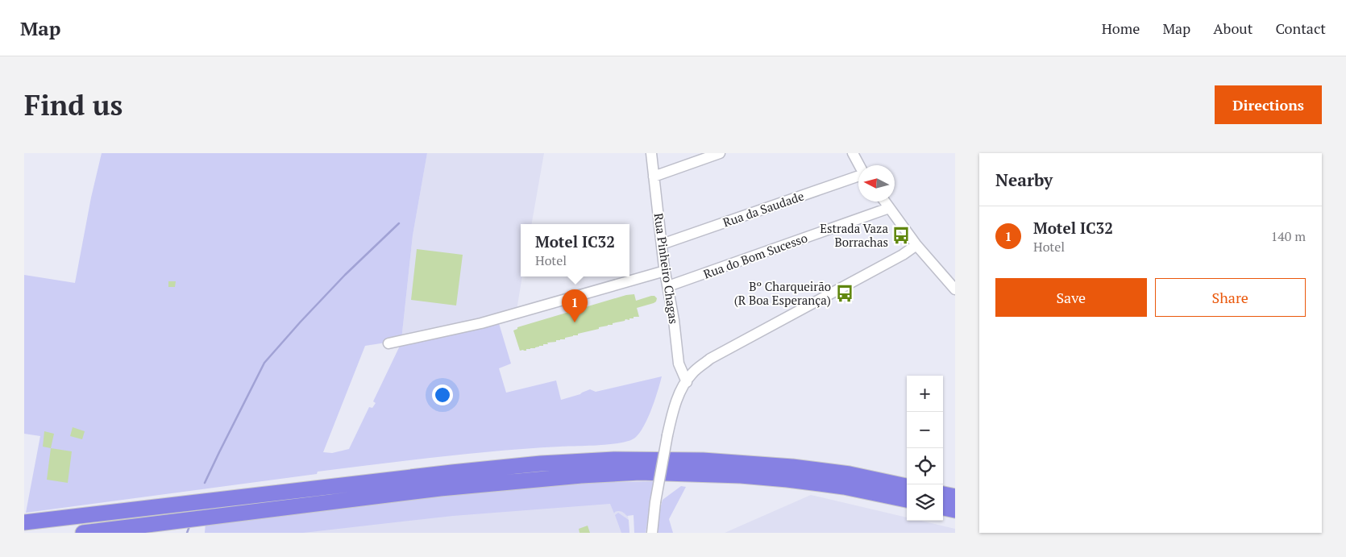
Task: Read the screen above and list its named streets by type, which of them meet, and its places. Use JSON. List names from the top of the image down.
{
  "streets": {
    "street": ["Rua da Saudade", "Rua do Bom Sucesso", "Rua Pinheiro Chagas"]
  },
  "crossings": [
    ["Rua da Saudade", "Rua Pinheiro Chagas"],
    ["Rua do Bom Sucesso", "Rua Pinheiro Chagas"]
  ],
  "places": {
    "bus stop": ["Estrada Vaza Borrachas", "Bº Charqueirão (R Boa Esperança)"]
  },
  "north": "left",
  "page": {
    "header": "Map",
    "nav": [
      "Home",
      "Map",
      "About",
      "Contact"
    ],
    "buttons": [
      "Directions",
      ["Save", "Share"]
    ],
    "title": "Find us",
    "heading": "Nearby",
    "list": [
      {
        "mark": "1",
        "name": "Motel IC32",
        "note": "Hotel",
        "value": "140 m"
      }
    ],
    "popup": ["Motel IC32", "Hotel"],
    "pins": "1",
    "map_buttons": ["+", "−"]
  }
}
